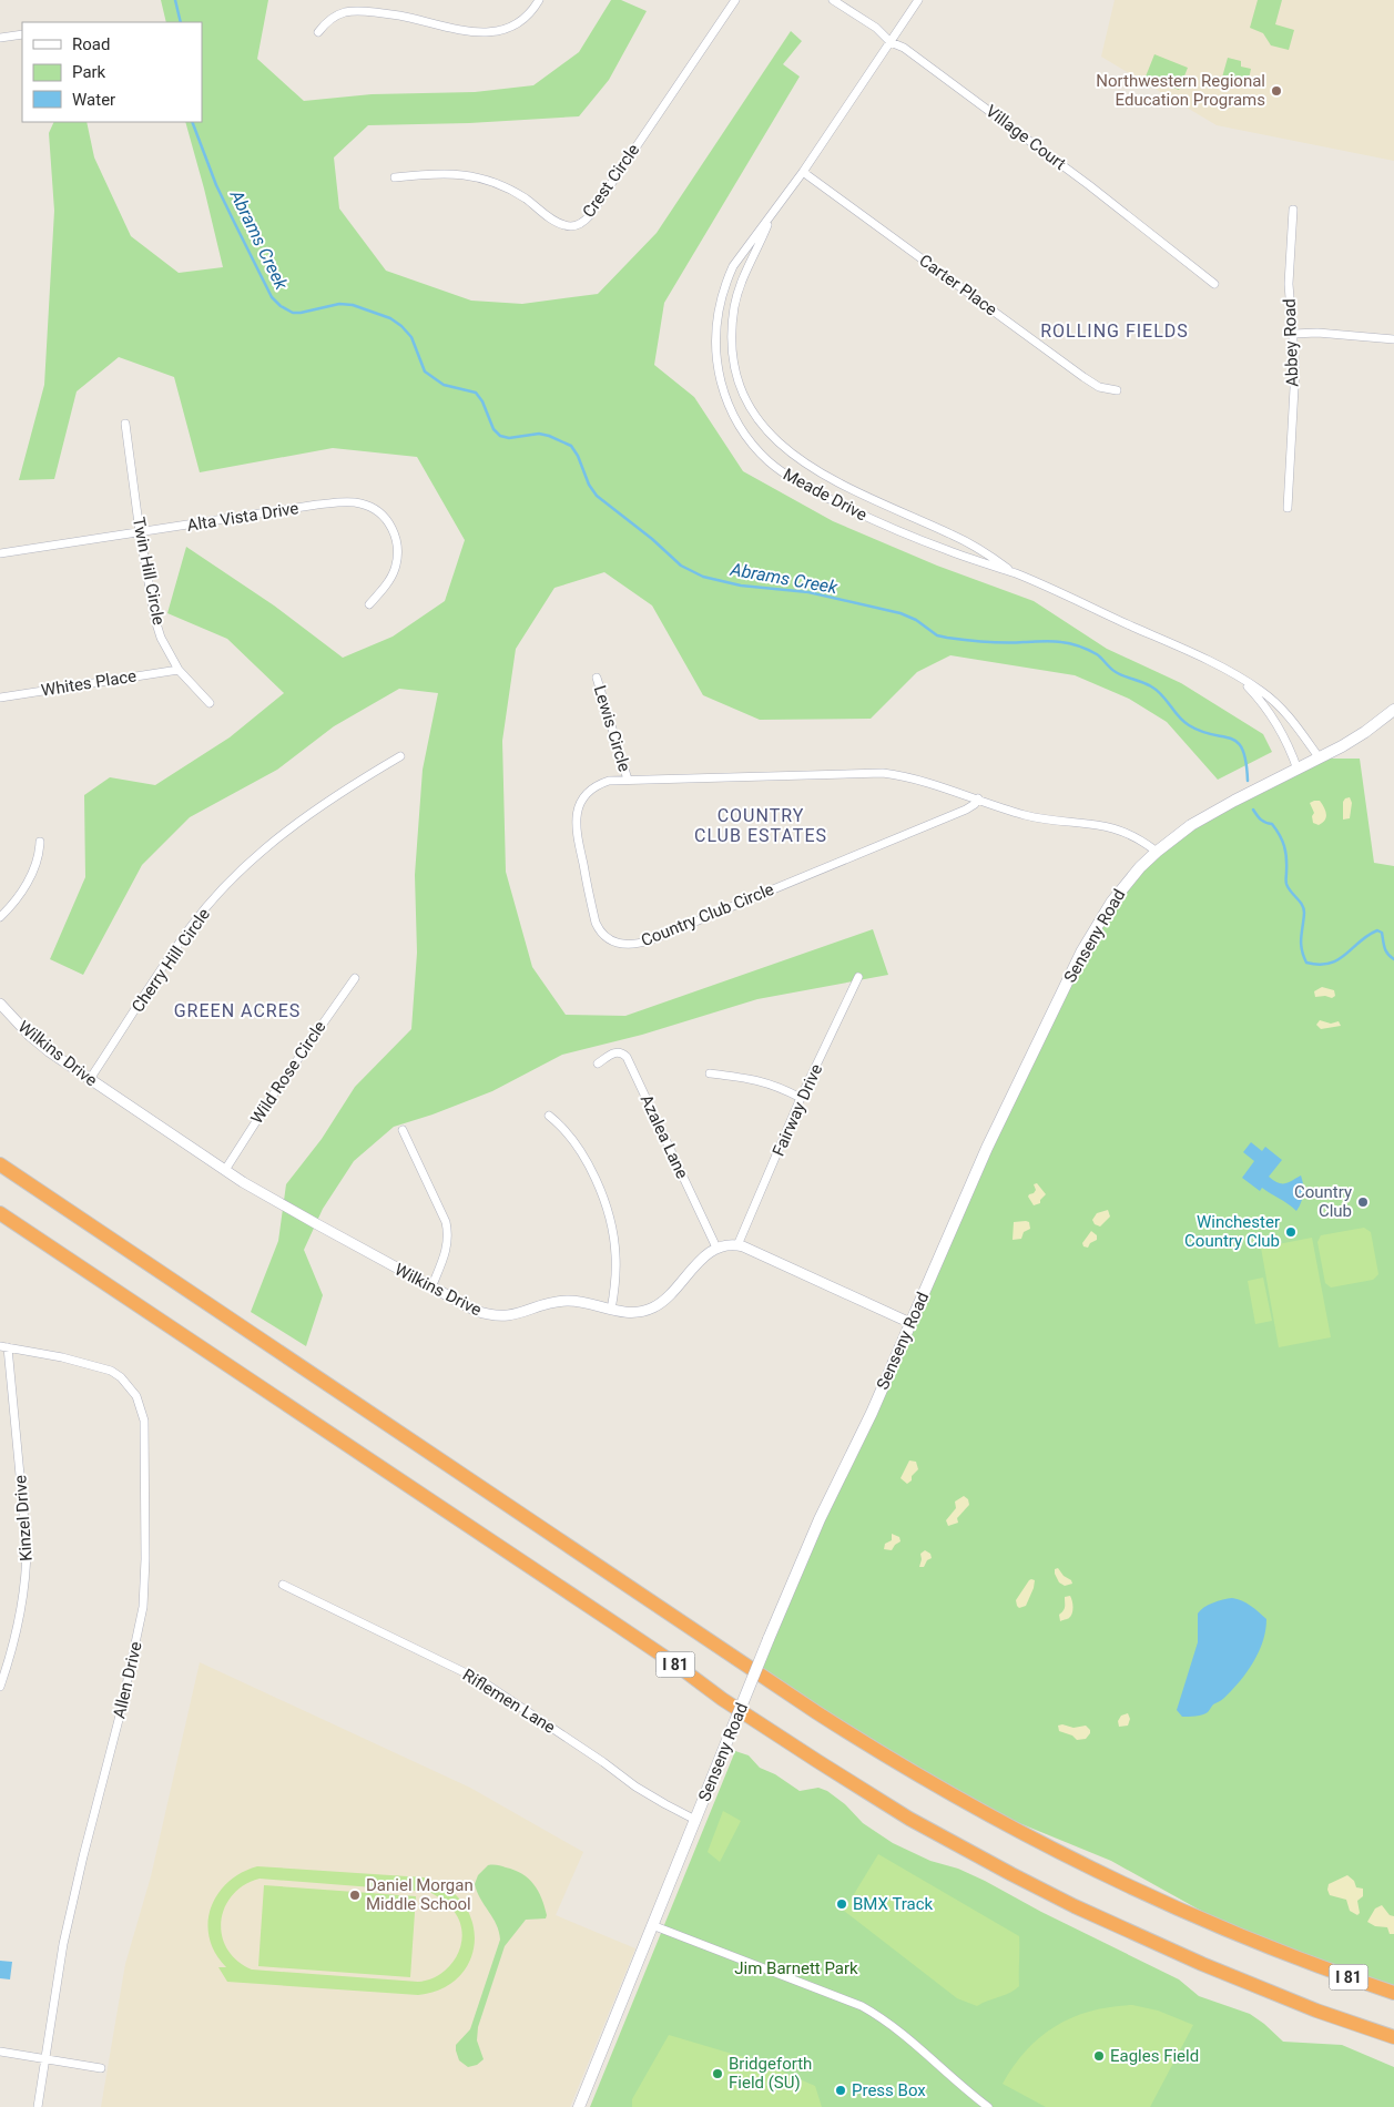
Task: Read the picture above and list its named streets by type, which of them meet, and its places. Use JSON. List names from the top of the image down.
{
  "streets": {
    "highway": ["I 81"],
    "main road": ["Senseny Road"],
    "street": [
      "Village Court",
      "Crest Circle",
      "Carter Place",
      "Abbey Road",
      "Meade Drive",
      "Alta Vista Drive",
      "Twin Hill Circle",
      "Whites Place",
      "Lewis Circle",
      "Country Club Circle",
      "Cherry Hill Circle",
      "Wilkins Drive",
      "Wild Rose Circle",
      "Fairway Drive",
      "Azalea Lane",
      "Kinzel Drive",
      "Allen Drive",
      "Riflemen Lane"
    ]
  },
  "crossings": [
    ["Village Court", "Meade Drive"],
    ["Carter Place", "Meade Drive"],
    ["Meade Drive", "Senseny Road"],
    ["Alta Vista Drive", "Twin Hill Circle"],
    ["Twin Hill Circle", "Whites Place"],
    ["Lewis Circle", "Country Club Circle"],
    ["Country Club Circle", "Senseny Road"],
    ["Senseny Road", "Riflemen Lane"],
    ["Cherry Hill Circle", "Wilkins Drive"],
    ["Wilkins Drive", "Wild Rose Circle"],
    ["Wilkins Drive", "Azalea Lane"],
    ["Kinzel Drive", "Allen Drive"]
  ],
  "districts": ["ROLLING FIELDS", "COUNTRY CLUB ESTATES", "GREEN ACRES"],
  "water": ["Abrams Creek"],
  "parks": ["Jim Barnett Park"],
  "places": [
    "Northwestern Regional Education Programs",
    "Country Club",
    "Winchester Country Club",
    "Daniel Morgan Middle School",
    "BMX Track",
    "Eagles Field",
    "Bridgeforth Field (SU)",
    "Press Box"
  ],
  "legend": ["Road", "Park", "Water"]
}
